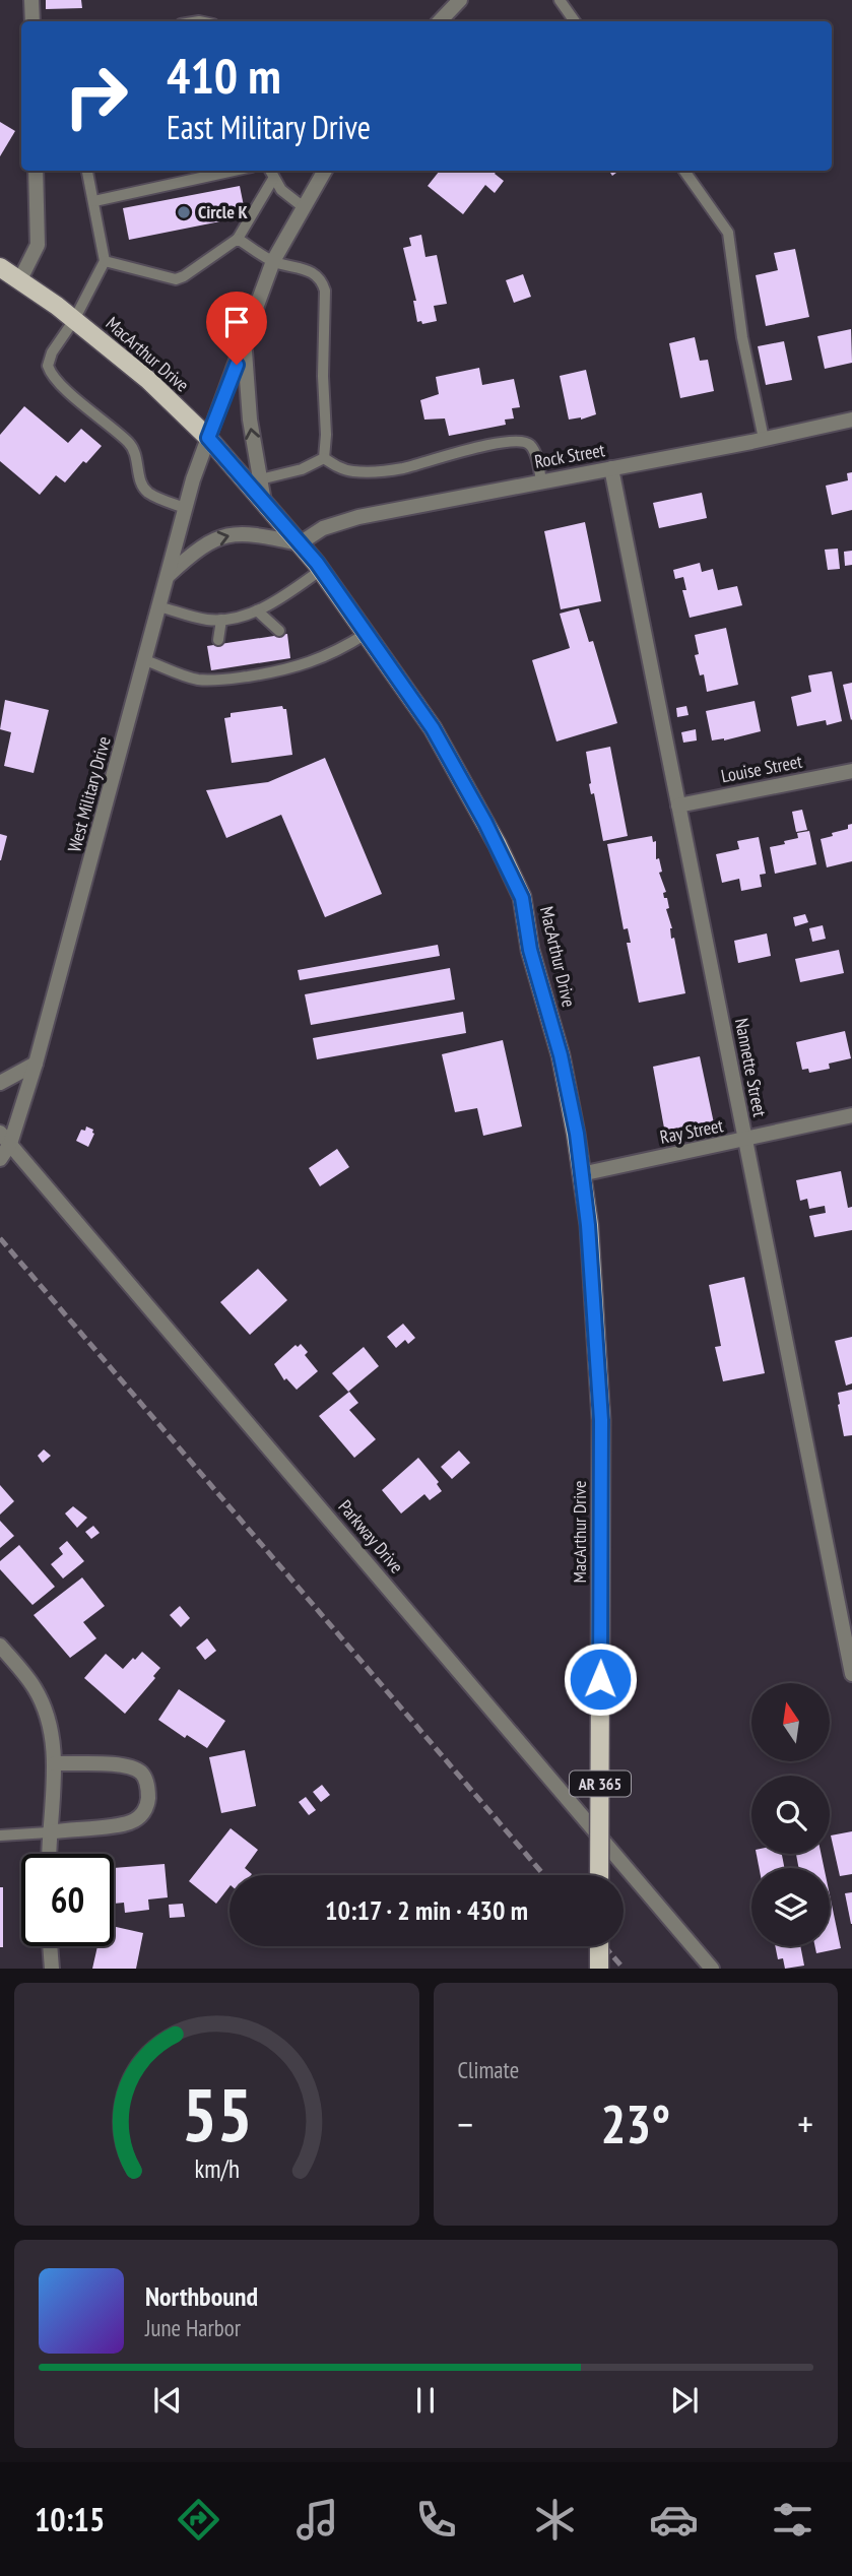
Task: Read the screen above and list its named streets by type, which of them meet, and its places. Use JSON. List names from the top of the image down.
{
  "streets": {
    "main road": ["MacArthur Drive", "AR 365"],
    "street": [
      "Rock Street",
      "Louise Street",
      "West Military Drive",
      "Nannette Street",
      "Ray Street",
      "Parkway Drive"
    ]
  },
  "crossings": [
    ["MacArthur Drive", "Rock Street"],
    ["MacArthur Drive", "West Military Drive"],
    ["MacArthur Drive", "Ray Street"],
    ["Rock Street", "Nannette Street"],
    ["Louise Street", "Nannette Street"],
    ["West Military Drive", "Parkway Drive"],
    ["Nannette Street", "Ray Street"]
  ],
  "places": ["Circle K"],
  "north": "top",
  "page": {
    "turn": ["410 m", "East Military Drive"],
    "limit": "60",
    "trip": "10:17 · 2 min · 430 m",
    "tile": "Climate",
    "heat": ["−", "23°", "+"],
    "song": ["Northbound", "June Harbor"],
    "tabs": "10:15",
    "gauge": ["55", "km/h"]
  }
}
